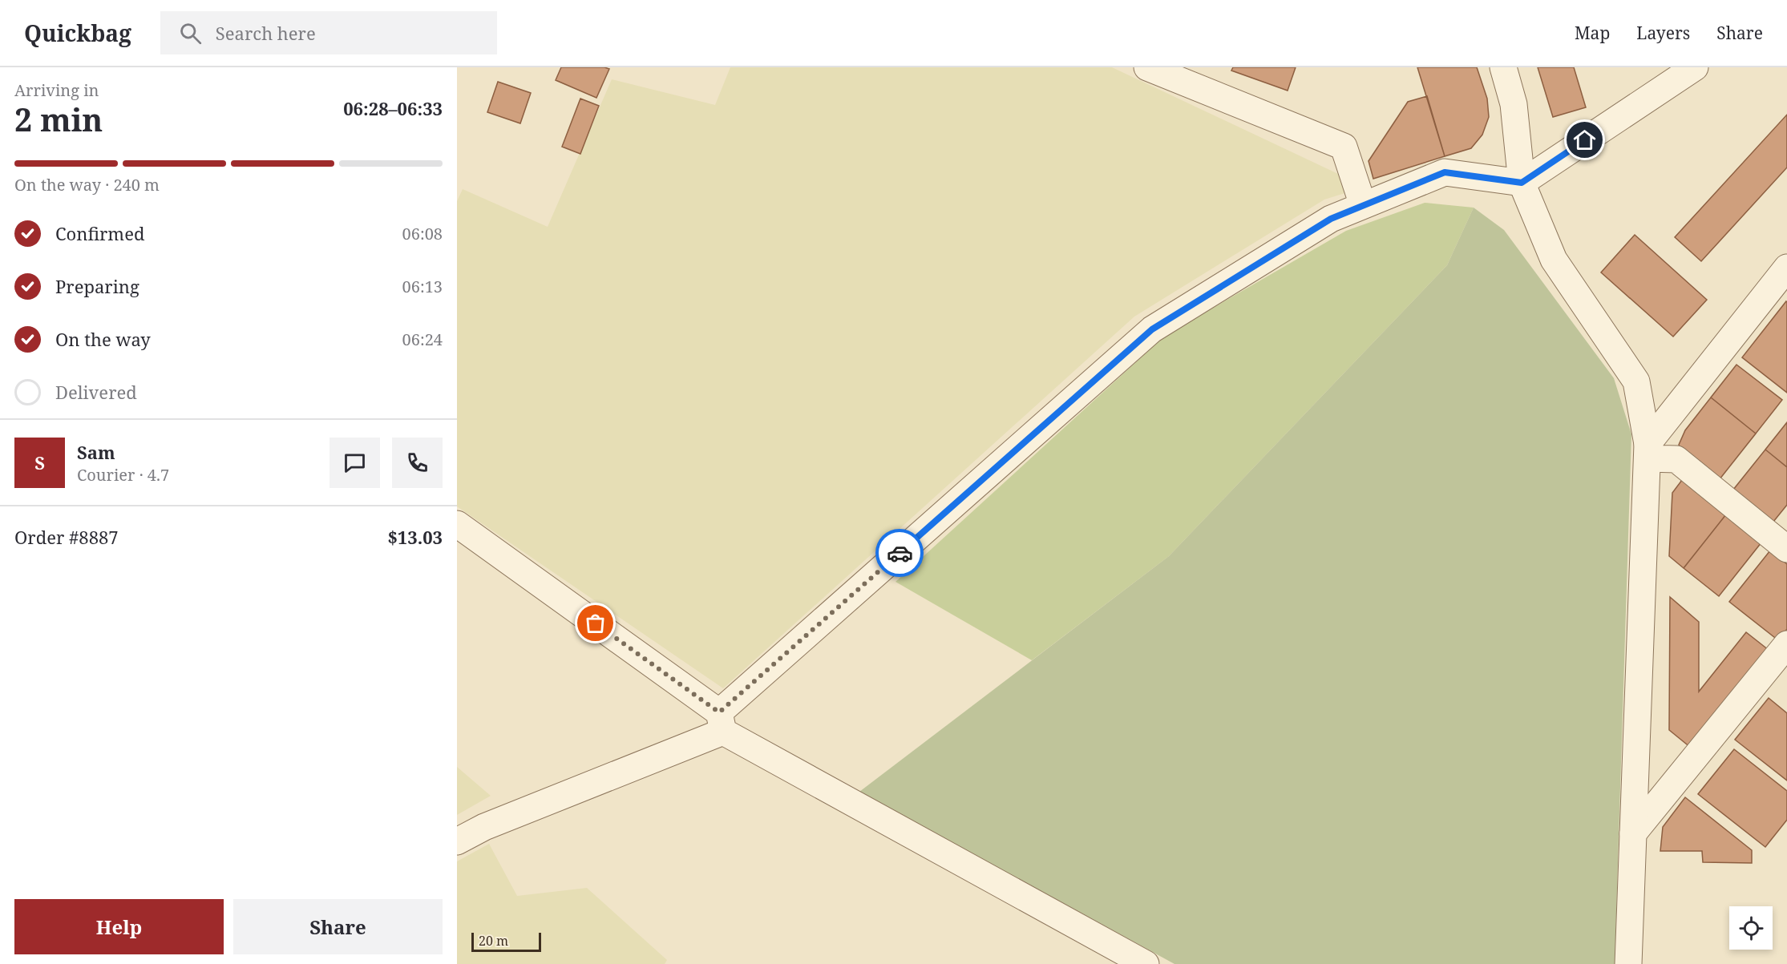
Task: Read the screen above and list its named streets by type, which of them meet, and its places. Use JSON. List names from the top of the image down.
{
  "scale_bar": "20 m",
  "page": {
    "header": "Quickbag",
    "search": "Search here",
    "nav": ["Map", "Layers", "Share"],
    "heading": ["2 min", "Arriving in", "06:28–06:33"],
    "panel": [
      "Sam",
      "Courier · 4.7",
      "Order #8887",
      "$13.03"
    ],
    "bar": "On the way · 240 m",
    "list": [
      ["Confirmed", "06:08"],
      ["Preparing", "06:13"],
      ["On the way", "06:24"],
      "Delivered"
    ],
    "round": "S",
    "buttons": ["Help", "Share"],
    "scale": "20 m"
  }
}
